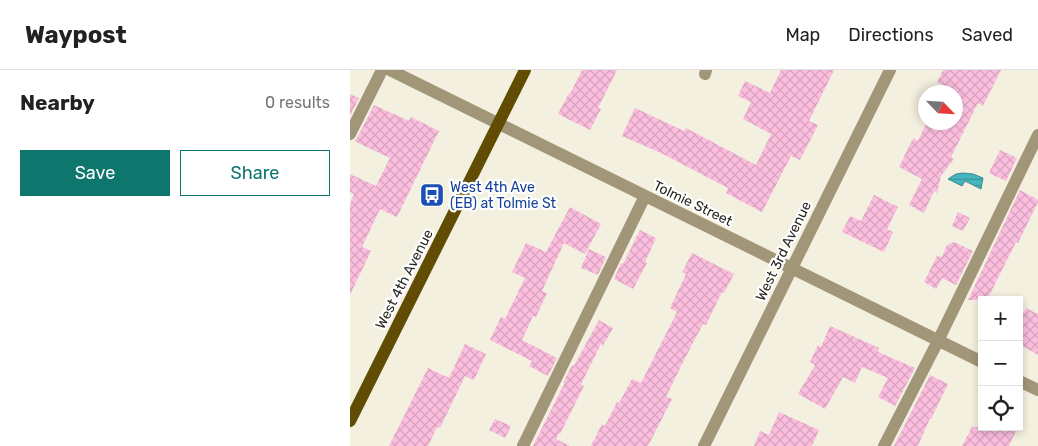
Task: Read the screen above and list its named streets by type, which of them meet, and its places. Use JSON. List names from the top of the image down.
{
  "streets": {
    "main road": ["West 4th Avenue"],
    "street": ["Tolmie Street", "West 3rd Avenue"]
  },
  "crossings": [
    ["Tolmie Street", "West 3rd Avenue"],
    ["Tolmie Street", "West 4th Avenue"]
  ],
  "places": {
    "bus stop": ["West 4th Ave (EB) at Tolmie St"]
  },
  "north": "bottom right",
  "page": {
    "header": "Waypost",
    "nav": ["Map", "Directions", "Saved"],
    "heading": ["Nearby", "0 results"],
    "buttons": ["Save", "Share"],
    "map_buttons": ["+", "−"]
  }
}
